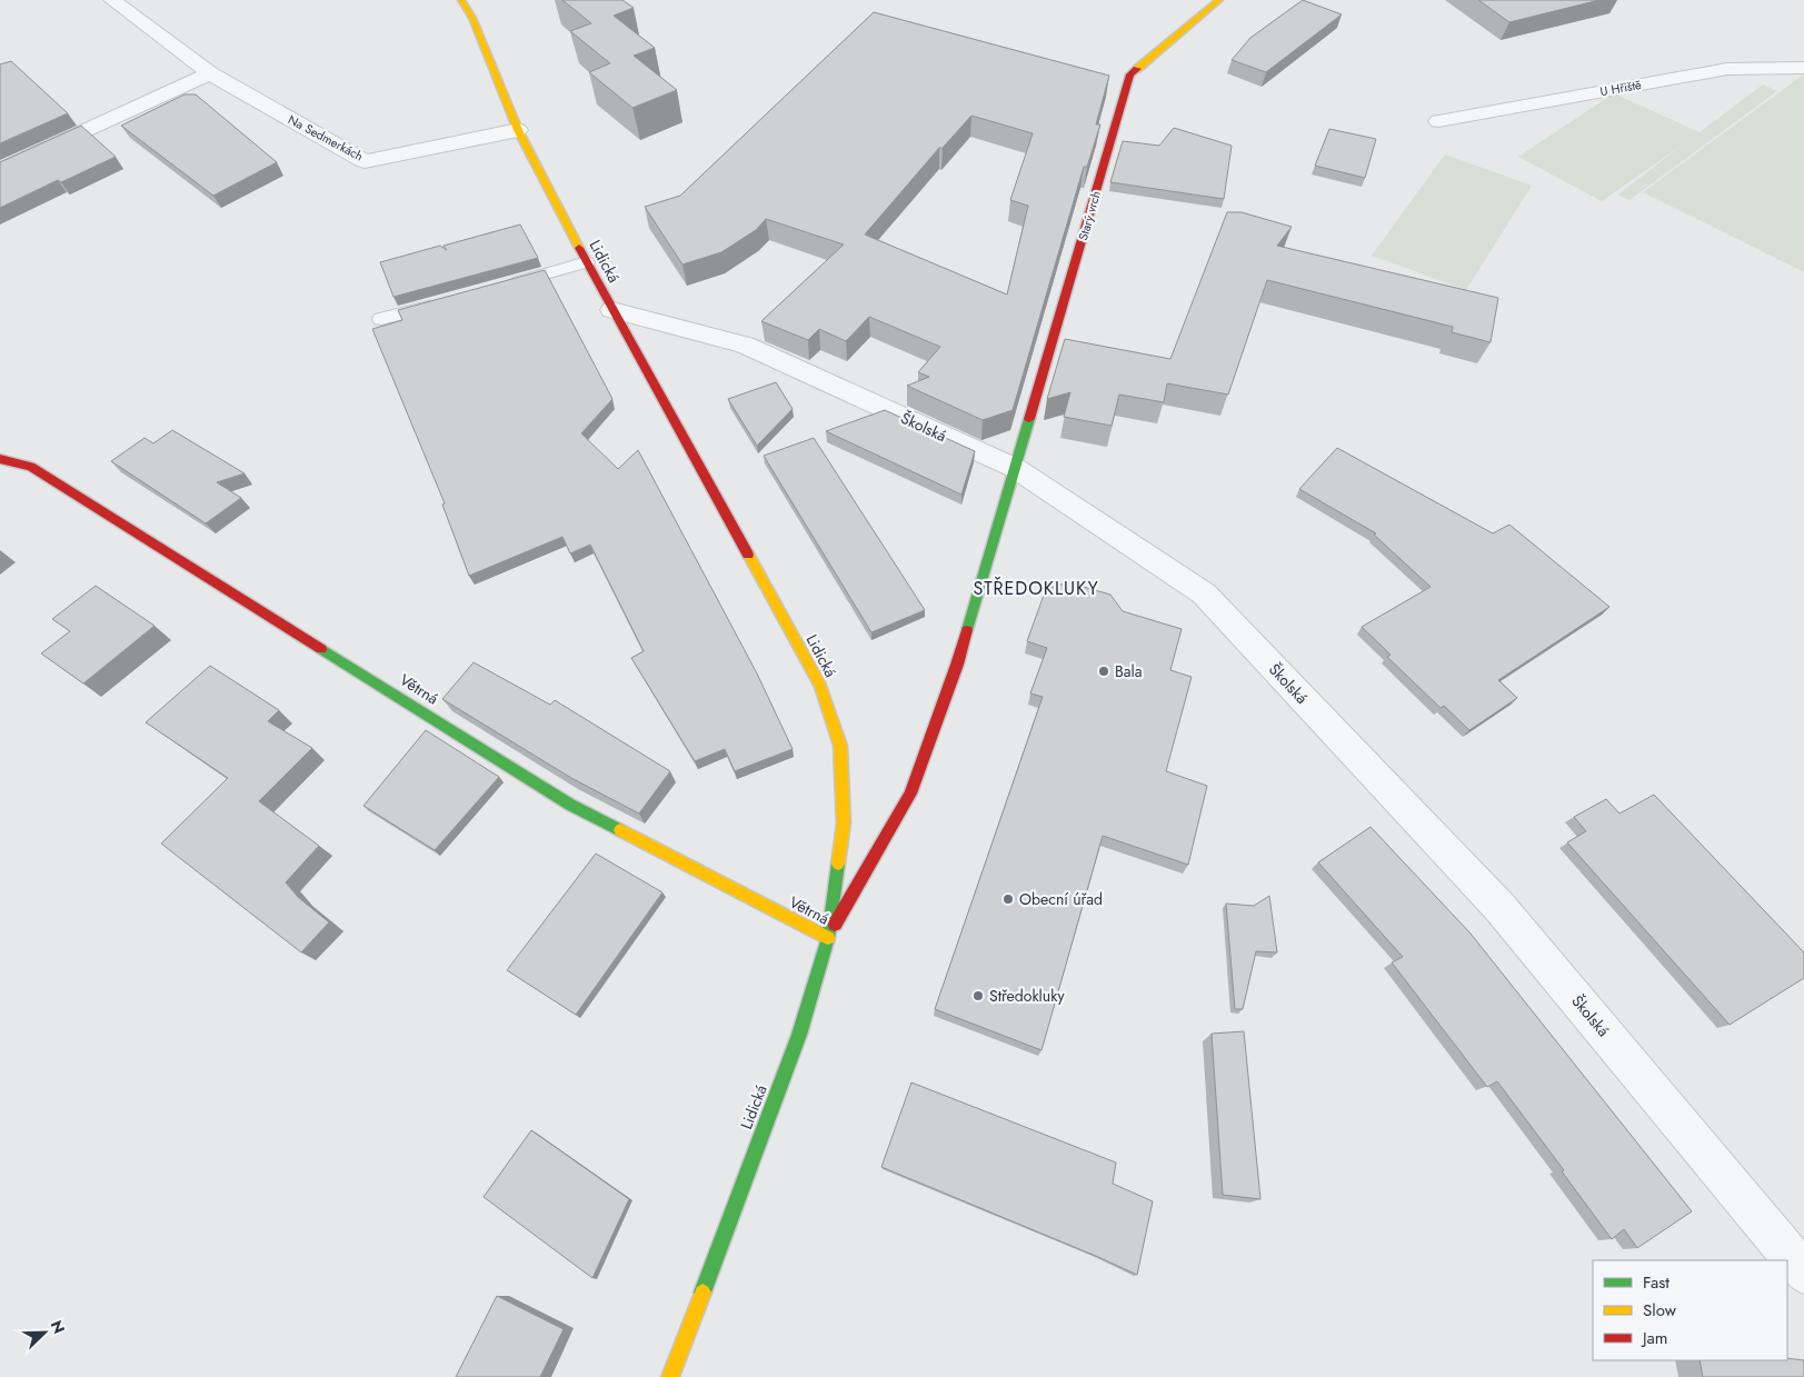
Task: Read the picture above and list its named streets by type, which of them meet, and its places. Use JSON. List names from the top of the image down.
{
  "streets": {
    "street": [
      "U Hřiště",
      "Na Sedmerkách",
      "Starý vrch",
      "Lidická",
      "Školská",
      "Větrná"
    ]
  },
  "crossings": [
    ["Na Sedmerkách", "Lidická"],
    ["Starý vrch", "Lidická"],
    ["Starý vrch", "Školská"],
    ["Starý vrch", "Větrná"],
    ["Lidická", "Školská"],
    ["Lidická", "Větrná"]
  ],
  "districts": ["STŘEDOKLUKY"],
  "places": ["Bala", "Obecní úřad", "Středokluky"],
  "legend": ["Fast", "Slow", "Jam"],
  "north": "top right"
}
